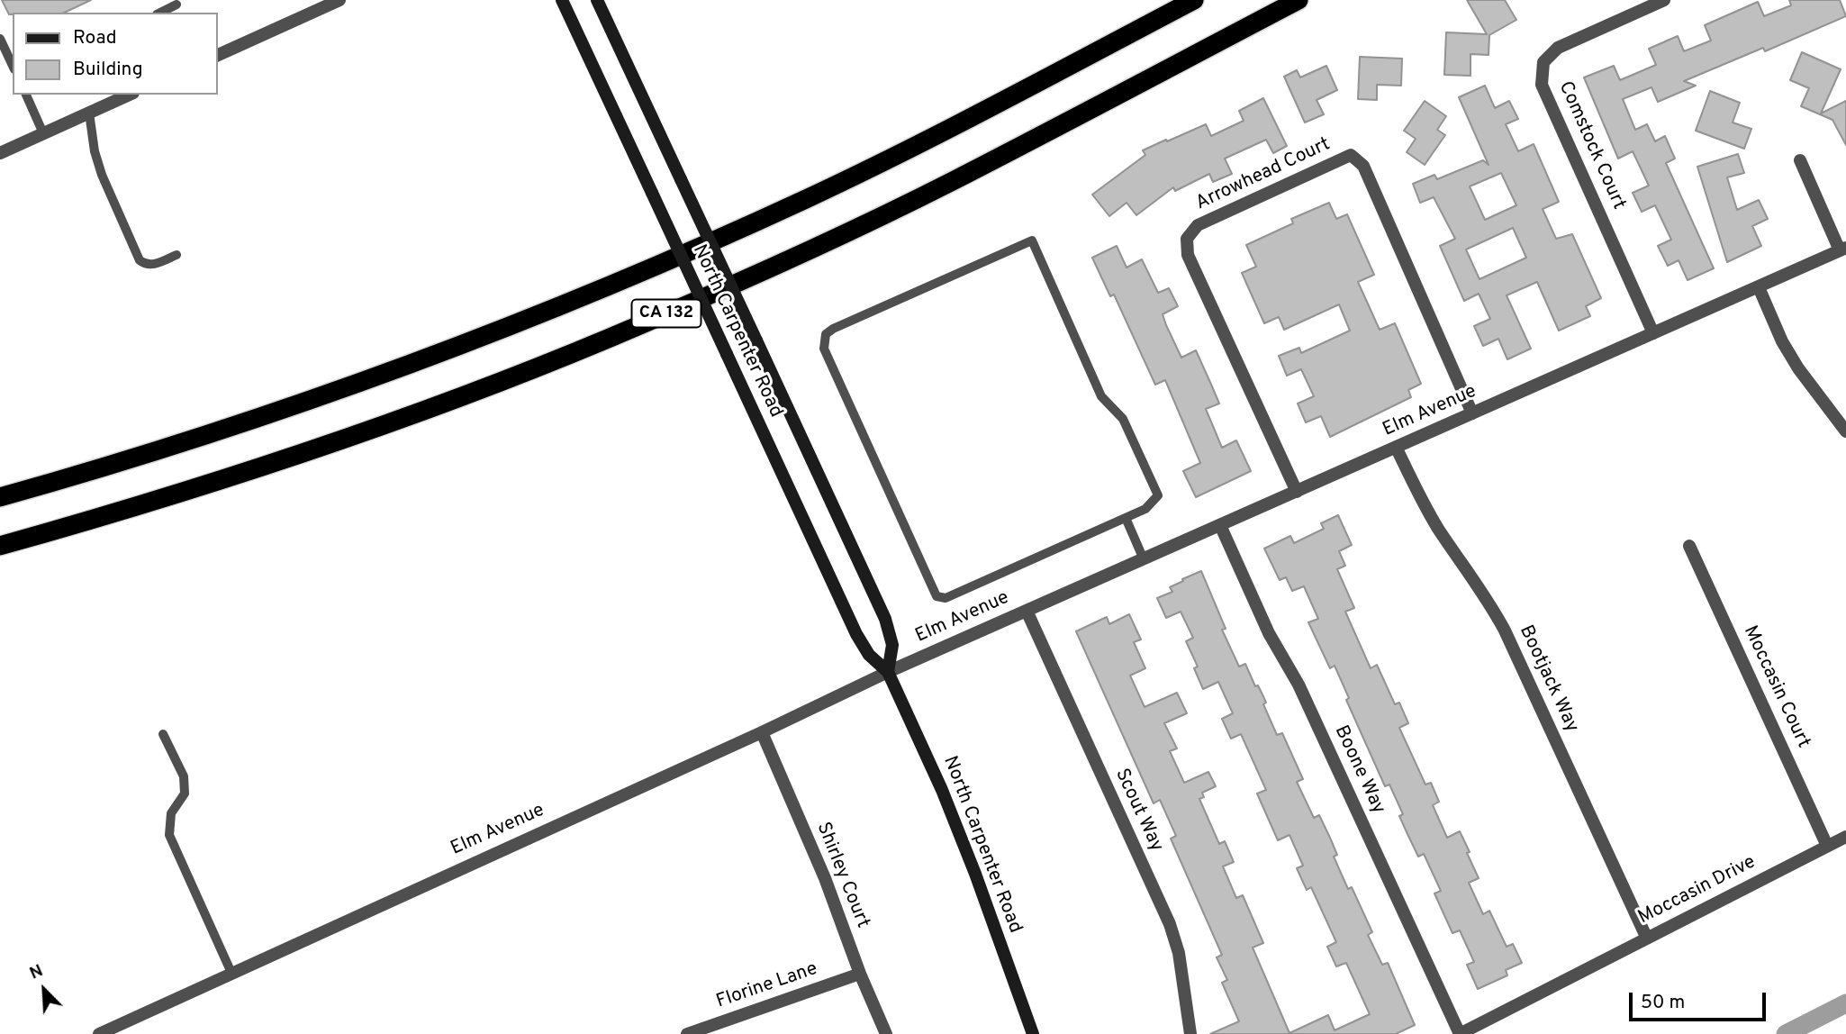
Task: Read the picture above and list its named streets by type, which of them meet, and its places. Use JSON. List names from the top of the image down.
{
  "streets": {
    "highway": ["CA 132"],
    "main road": ["North Carpenter Road"],
    "street": [
      "Comstock Court",
      "Arrowhead Court",
      "Elm Avenue",
      "Bootjack Way",
      "Moccasin Court",
      "Boone Way",
      "Scout Way",
      "Shirley Court",
      "Moccasin Drive",
      "Florine Lane"
    ]
  },
  "crossings": [
    ["Comstock Court", "Elm Avenue"],
    ["Arrowhead Court", "Elm Avenue"],
    ["North Carpenter Road", "Elm Avenue"],
    ["Elm Avenue", "Bootjack Way"],
    ["Elm Avenue", "Boone Way"],
    ["Elm Avenue", "Scout Way"],
    ["Elm Avenue", "Shirley Court"],
    ["Bootjack Way", "Moccasin Drive"],
    ["Moccasin Court", "Moccasin Drive"],
    ["Boone Way", "Moccasin Drive"],
    ["Shirley Court", "Florine Lane"]
  ],
  "legend": ["Road", "Building"],
  "scale_bar": "50 m",
  "north": "top left"
}
